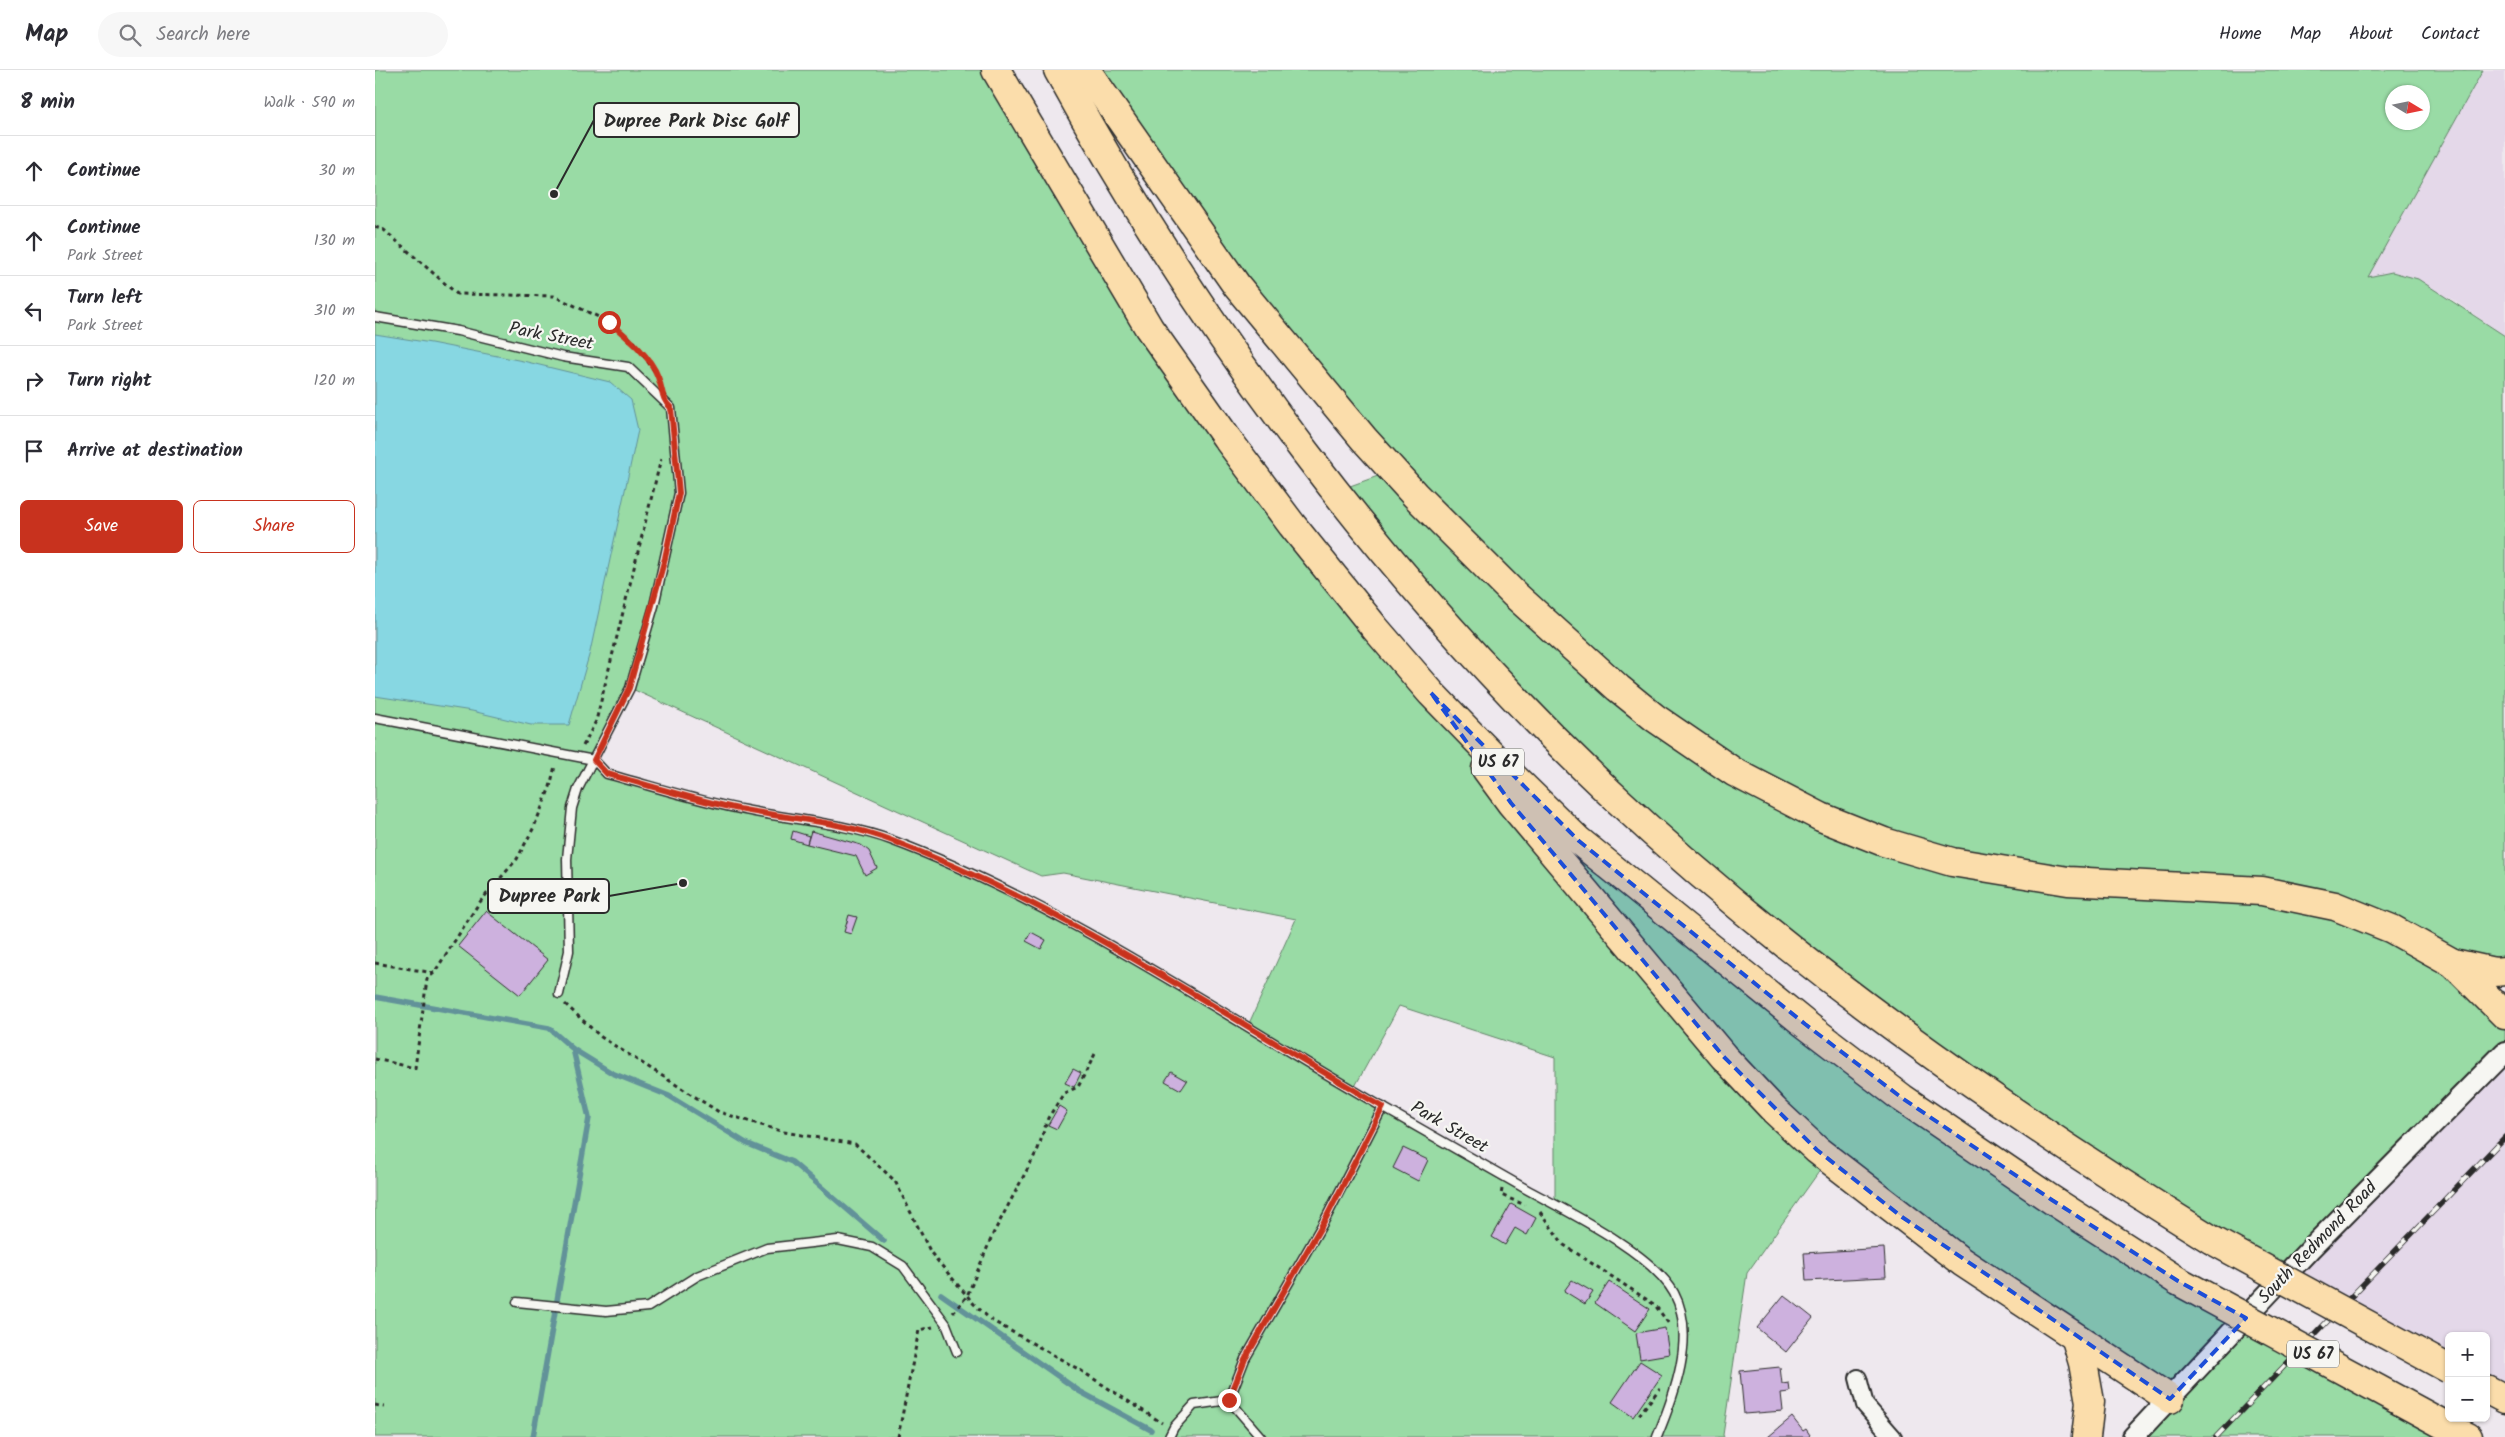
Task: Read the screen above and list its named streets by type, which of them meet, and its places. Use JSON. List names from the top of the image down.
{
  "streets": {
    "highway": ["US 67"],
    "street": ["South Redmond Road"],
    "lane": ["Park Street"]
  },
  "places": ["Dupree Park Disc Golf", "Dupree Park"],
  "north": "right",
  "page": {
    "header": "Map",
    "search": "Search here",
    "nav": [
      "Home",
      "Map",
      "About",
      "Contact"
    ],
    "heading": ["8 min", "Walk · 590 m"],
    "list": [
      ["Continue", "30 m"],
      ["Continue", "Park Street", "130 m"],
      ["Turn left", "Park Street", "310 m"],
      ["Turn right", "120 m"],
      "Arrive at destination"
    ],
    "buttons": ["Save", "Share"],
    "map_buttons": ["+", "−"]
  }
}
